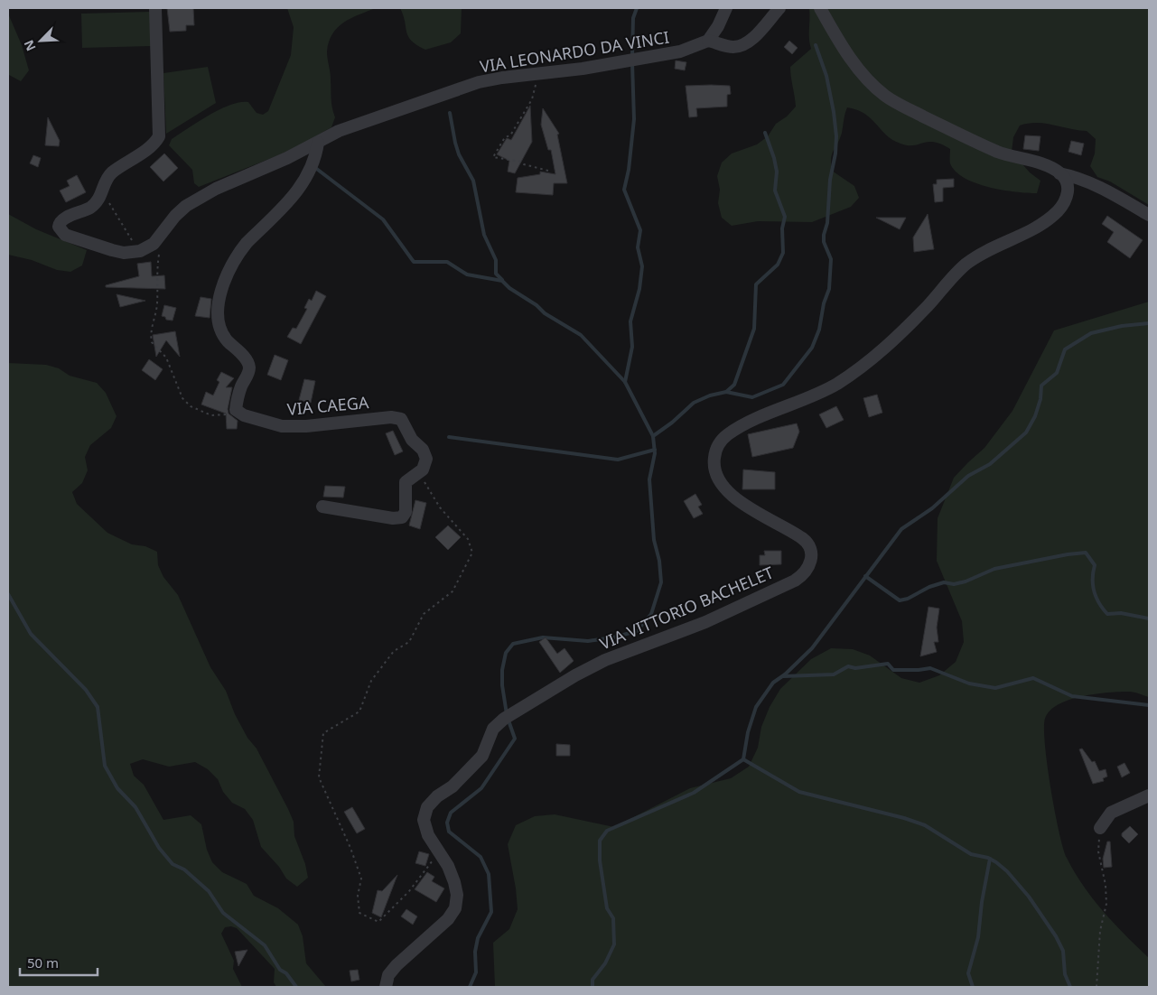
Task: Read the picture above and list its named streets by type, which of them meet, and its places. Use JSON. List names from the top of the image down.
{
  "streets": {
    "street": ["VIA LEONARDO DA VINCI", "VIA CAEGA", "VIA VITTORIO BACHELET"]
  },
  "scale_bar": "50 m",
  "north": "bottom left"
}
